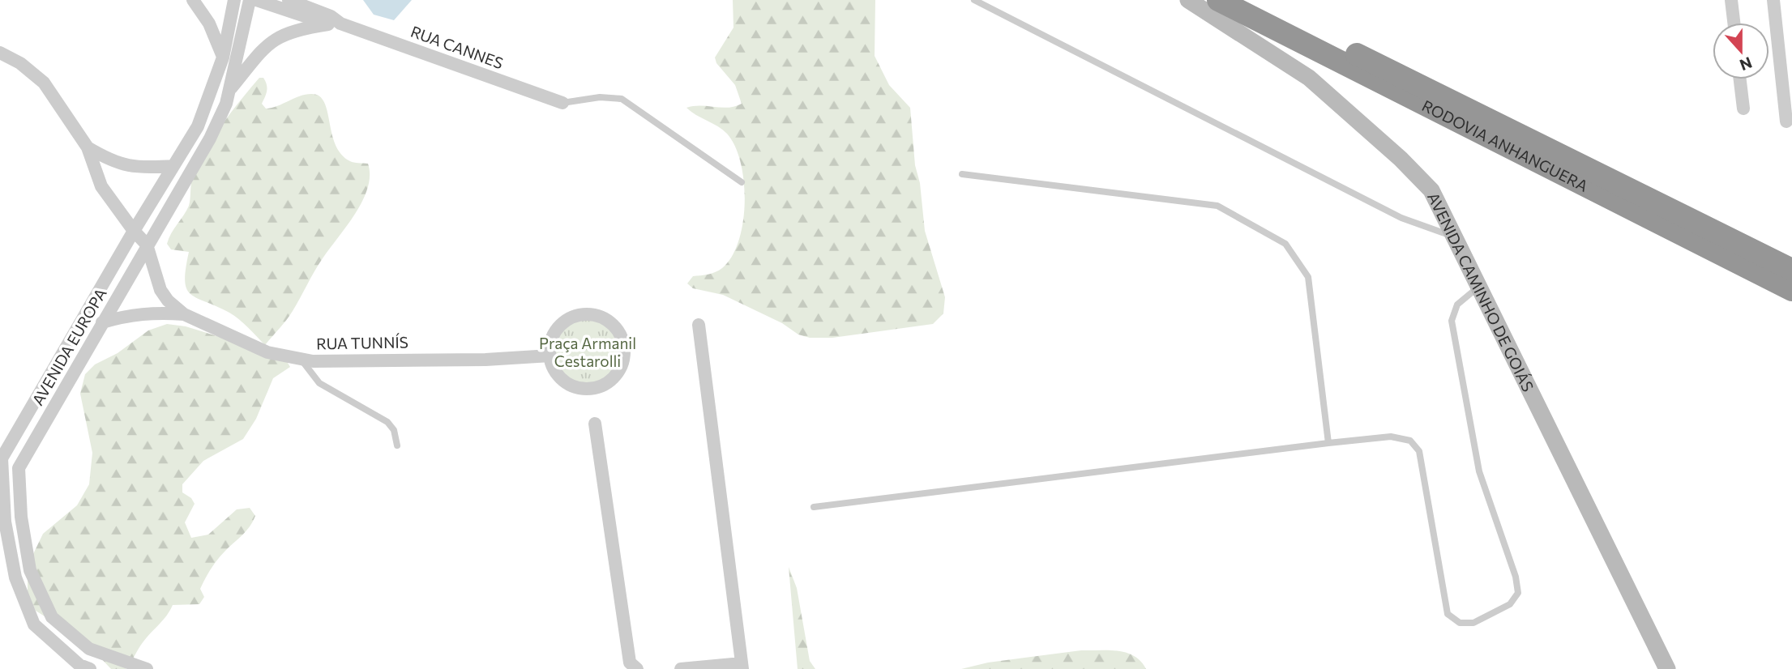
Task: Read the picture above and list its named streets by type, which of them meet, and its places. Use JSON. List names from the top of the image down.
{
  "streets": {
    "highway": ["RODOVIA ANHANGUERA"],
    "main road": ["AVENIDA CAMINHO DE GOIÁS"],
    "street": ["RUA CANNES", "RUA TUNNÍS", "AVENIDA EUROPA"]
  },
  "parks": ["Praça Armanil Cestarolli"],
  "north": "bottom"
}
